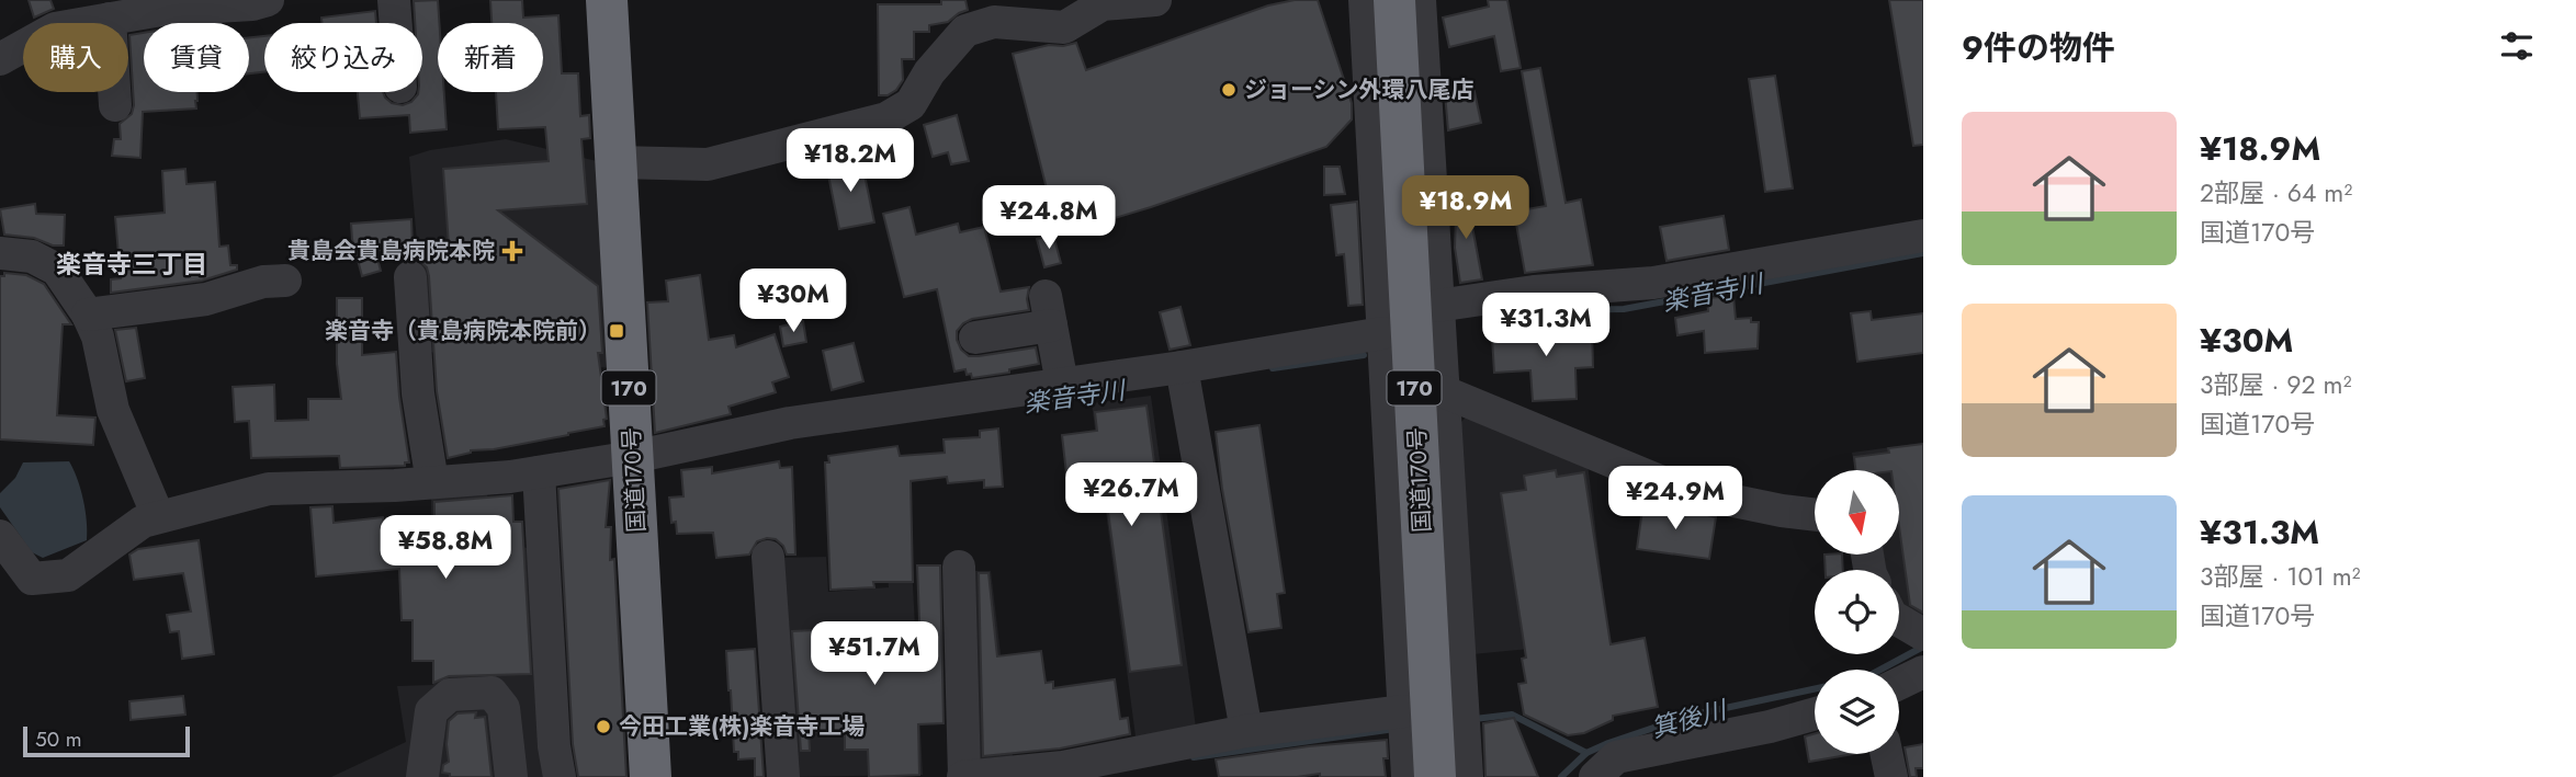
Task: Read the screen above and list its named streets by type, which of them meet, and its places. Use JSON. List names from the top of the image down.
{
  "streets": {
    "highway": ["170", "国道170号"]
  },
  "districts": ["楽音寺三丁目"],
  "water": ["楽音寺川", "箕後川"],
  "places": {
    "other": ["ジョーシン外環八尾店", "今田工業(株)楽音寺工場"],
    "health": ["貴島会貴島病院本院"],
    "transit": ["楽音寺（貴島病院本院前）"]
  },
  "scale_bar": "50 m",
  "north": "bottom",
  "page": {
    "heading": "9件の物件",
    "chip": [
      "購入",
      "賃貸",
      "絞り込み",
      "新着"
    ],
    "list": [
      {
        "name": "¥18.9M",
        "note": "2部屋 · 64 m² · 国道170号"
      },
      {
        "name": "¥30M",
        "note": "3部屋 · 92 m² · 国道170号"
      },
      {
        "name": "¥31.3M",
        "note": "3部屋 · 101 m² · 国道170号"
      }
    ],
    "price": [
      "¥18.2M",
      "¥18.9M",
      "¥24.8M",
      "¥30M",
      "¥31.3M",
      "¥26.7M",
      "¥24.9M",
      "¥58.8M",
      "¥51.7M"
    ],
    "scale": "50 m"
  }
}
